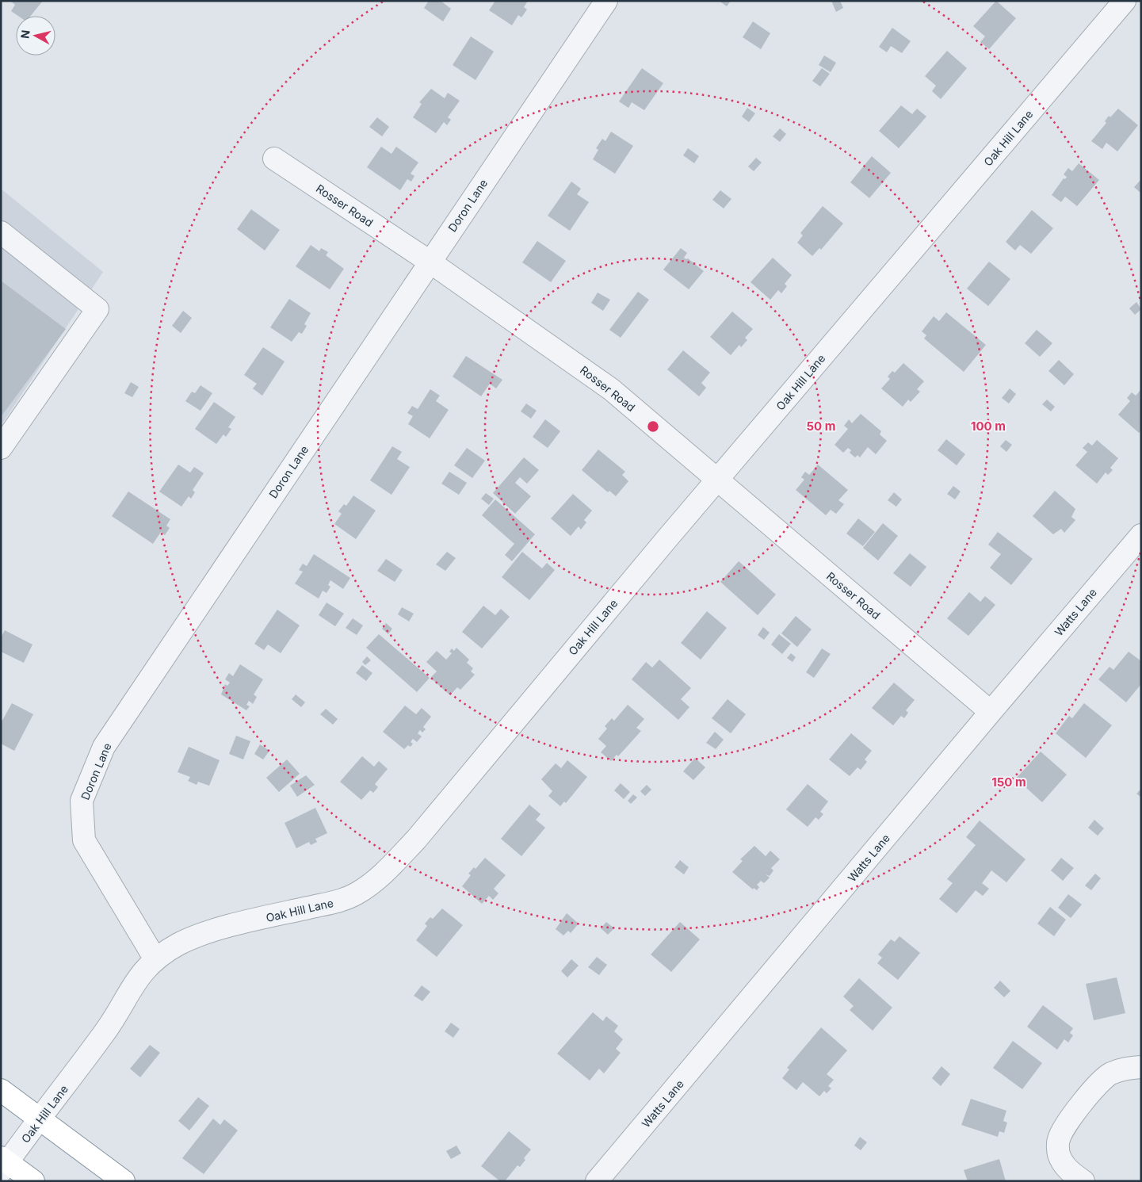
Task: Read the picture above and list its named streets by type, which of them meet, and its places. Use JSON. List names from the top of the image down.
{
  "streets": {
    "street": [
      "Oak Hill Lane",
      "Rosser Road",
      "Doron Lane",
      "Watts Lane"
    ]
  },
  "crossings": [
    ["Oak Hill Lane", "Rosser Road"],
    ["Oak Hill Lane", "Doron Lane"],
    ["Rosser Road", "Doron Lane"],
    ["Rosser Road", "Watts Lane"]
  ],
  "north": "left",
  "rings": ["50 m", "100 m", "150 m"]
}
